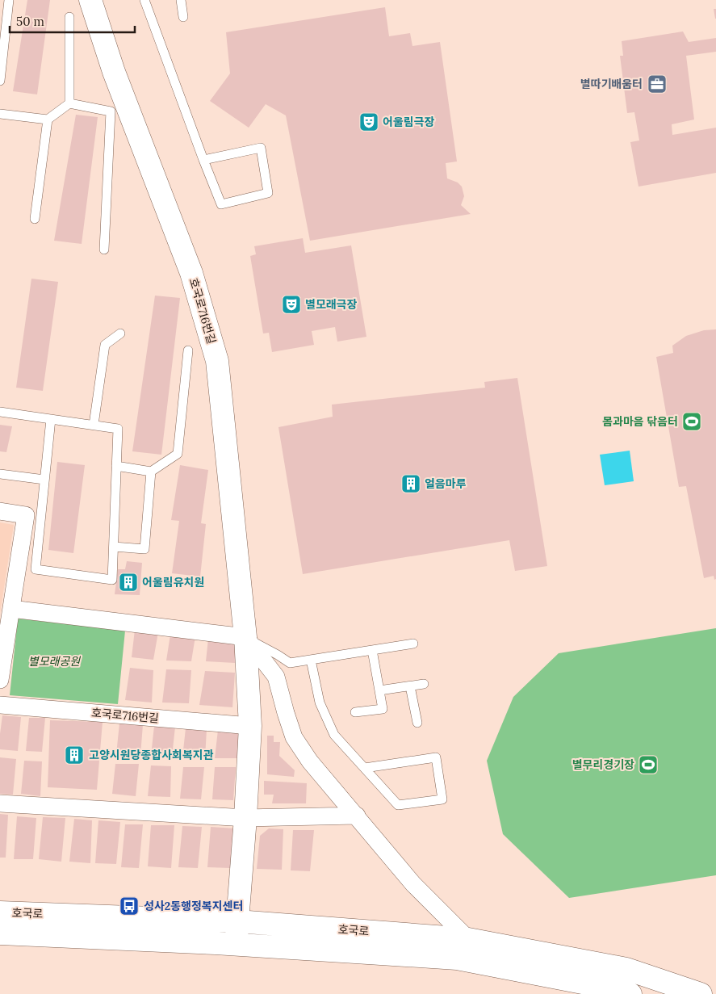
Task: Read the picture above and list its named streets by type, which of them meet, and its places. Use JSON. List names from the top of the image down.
{
  "streets": {
    "main road": ["호국로716번길", "호국로"]
  },
  "crossings": [
    ["호국로716번길", "호국로"]
  ],
  "parks": ["별모래공원"],
  "places": {
    "office": ["별따기배움터"],
    "theatre": ["어울림극장", "별모래극장"],
    "sports": ["몸과마음 닦음터", "별무리경기장"],
    "building": ["얼음마루", "어울림유치원", "고양시원당종합사회복지관"],
    "bus stop": ["성사2동행정복지센터"]
  },
  "scale_bar": "50 m"
}
